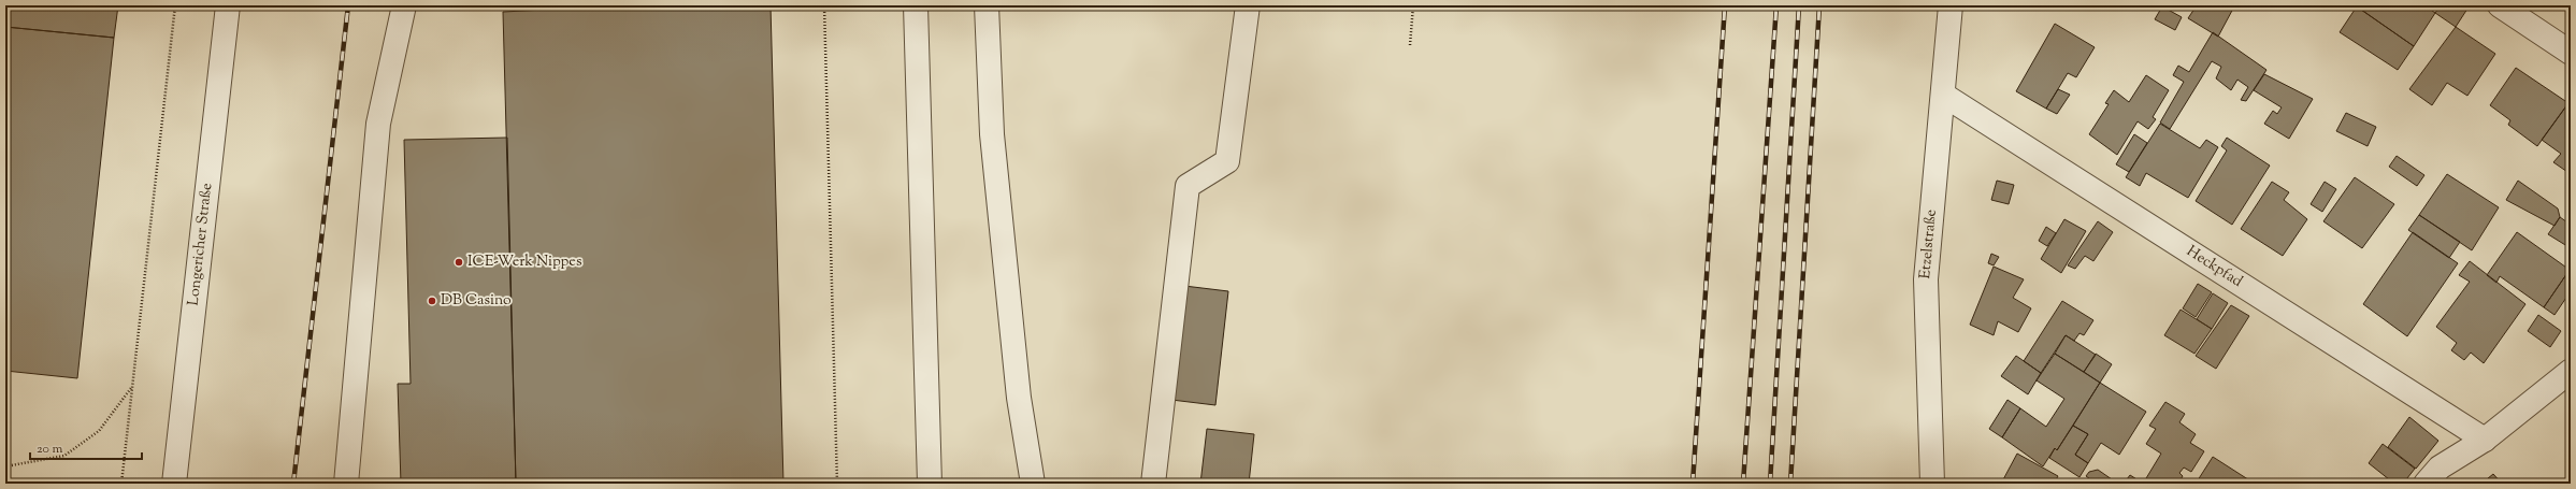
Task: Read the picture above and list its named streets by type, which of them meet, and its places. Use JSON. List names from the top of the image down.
{
  "streets": {
    "street": ["Etzelstraße", "Longericher Straße", "Heckpfad"]
  },
  "crossings": [
    ["Etzelstraße", "Heckpfad"]
  ],
  "places": ["ICE-Werk Nippes", "DB Casino"],
  "scale_bar": "20 m"
}
